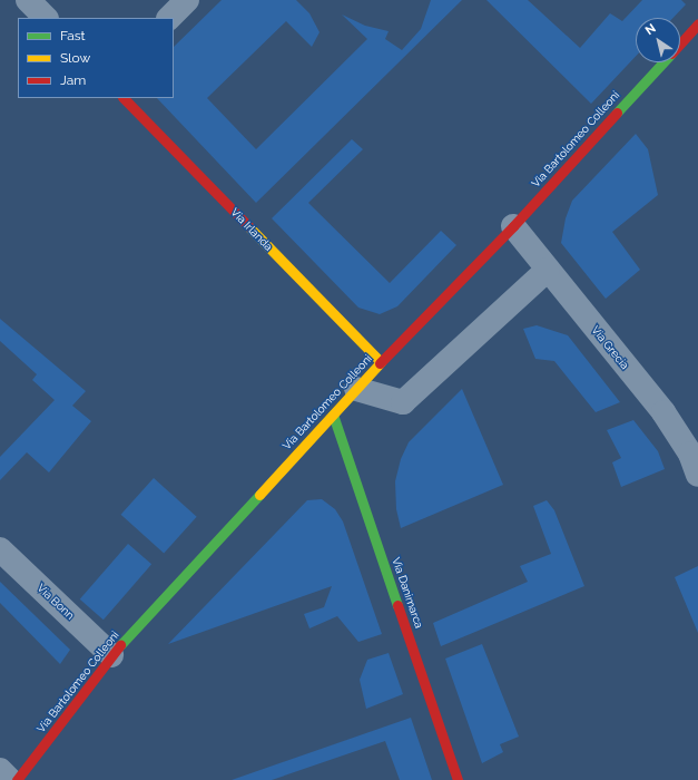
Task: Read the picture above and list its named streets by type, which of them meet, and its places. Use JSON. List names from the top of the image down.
{
  "streets": {
    "main road": ["Via Bartolomeo Colleoni", "Via Irlanda", "Via Danimarca"],
    "street": ["Via Grecia", "Via Bonn"]
  },
  "crossings": [
    ["Via Bartolomeo Colleoni", "Via Irlanda"],
    ["Via Bartolomeo Colleoni", "Via Grecia"],
    ["Via Bartolomeo Colleoni", "Via Danimarca"],
    ["Via Bartolomeo Colleoni", "Via Bonn"]
  ],
  "legend": ["Fast", "Slow", "Jam"],
  "north": "top left"
}
